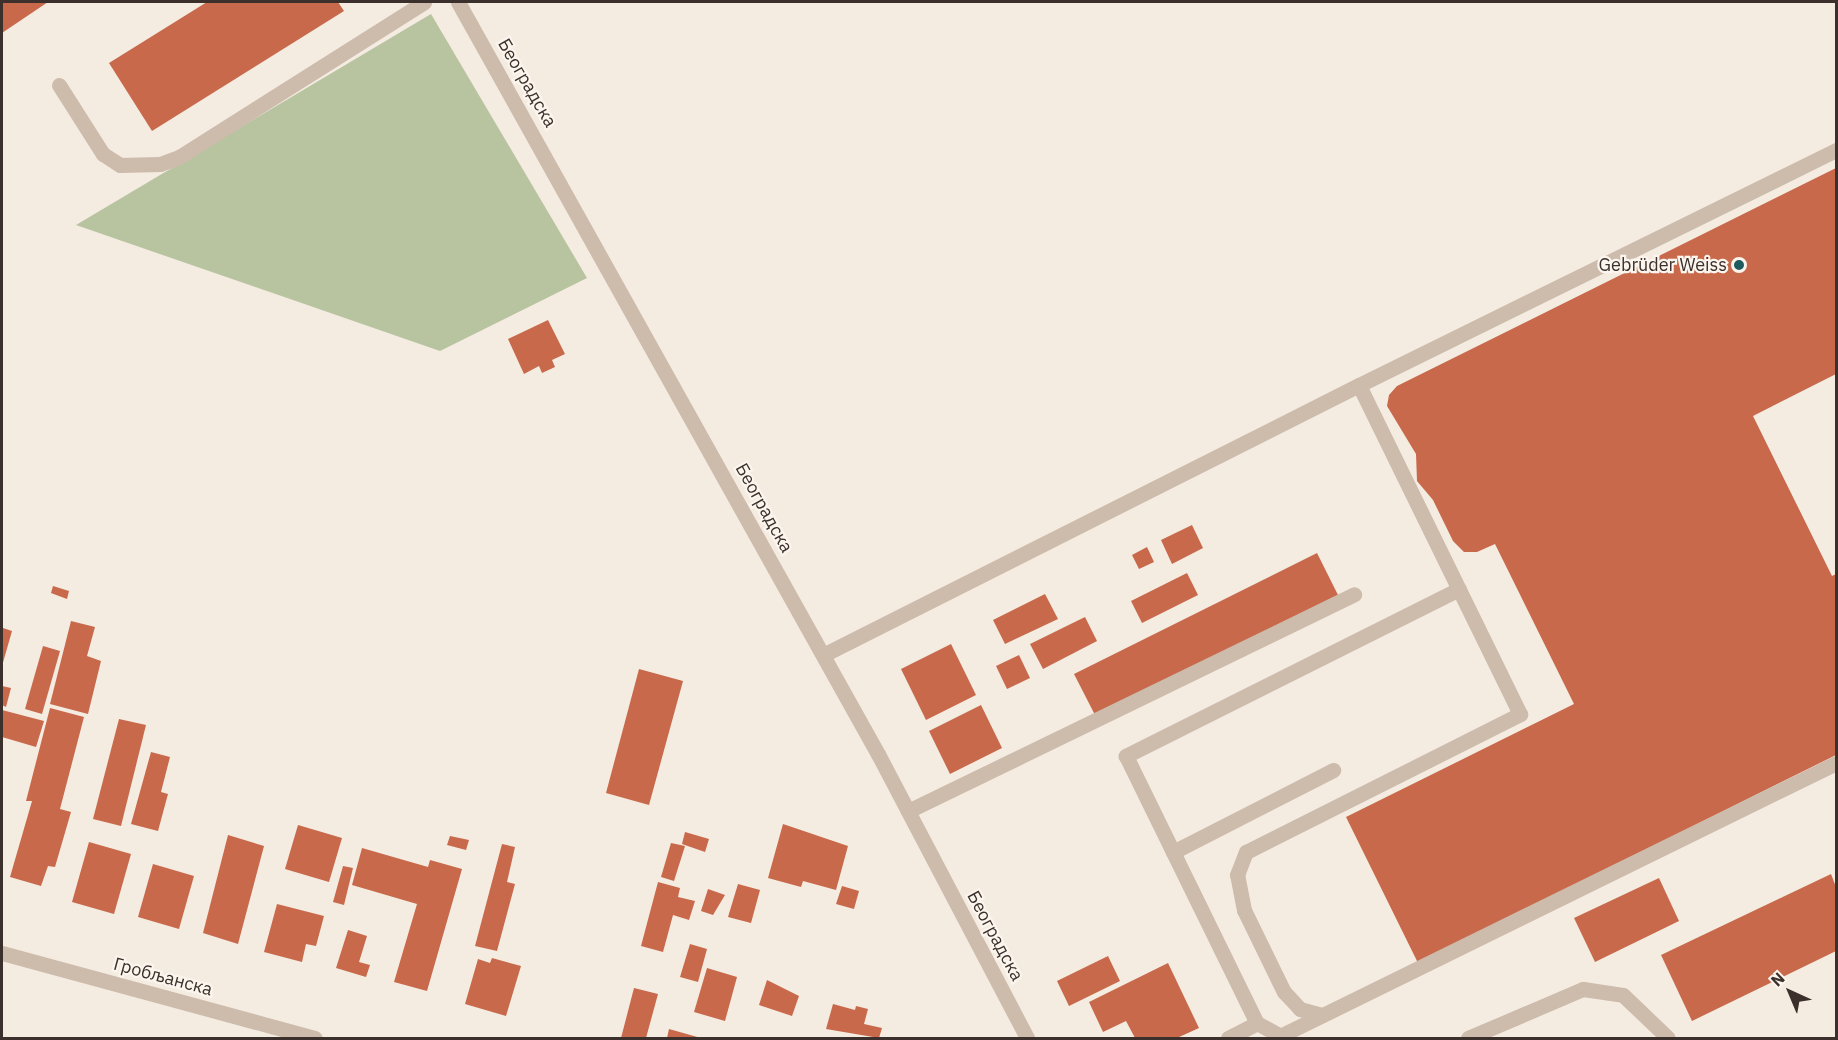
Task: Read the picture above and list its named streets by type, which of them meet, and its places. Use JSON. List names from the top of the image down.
{
  "streets": {
    "street": ["Београдска", "Гробљанска"]
  },
  "places": ["Gebrüder Weiss"],
  "north": "top left"
}
